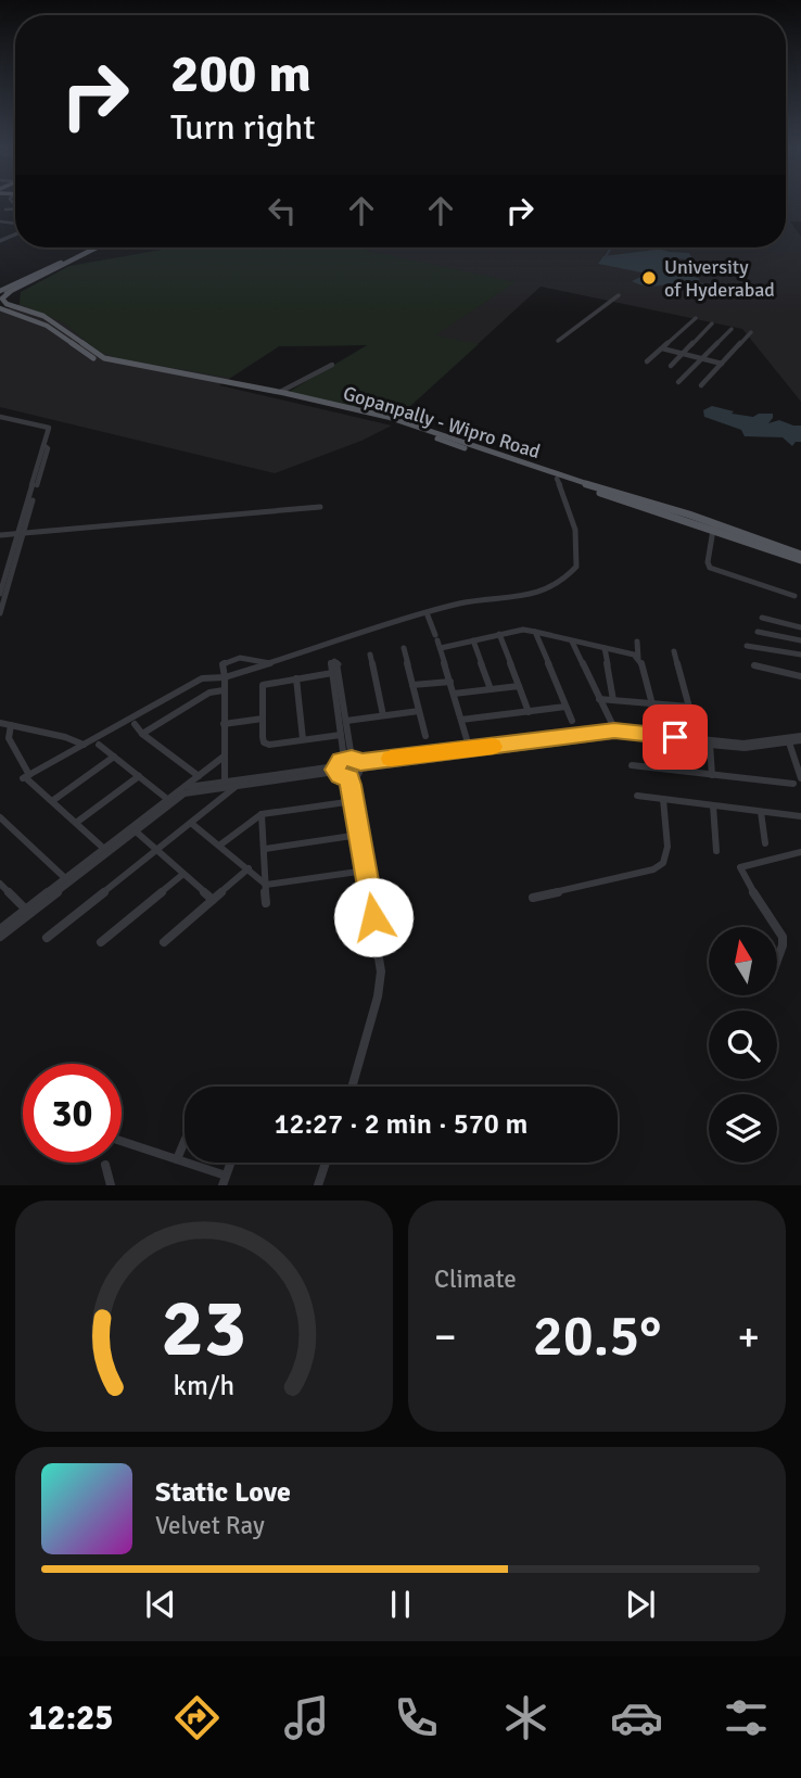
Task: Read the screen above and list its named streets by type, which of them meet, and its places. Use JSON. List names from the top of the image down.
{
  "streets": {
    "main road": ["Gopanpally - Wipro Road"]
  },
  "places": ["University of Hyderabad"],
  "north": "top",
  "page": {
    "turn": ["200 m", "Turn right"],
    "limit": "30",
    "trip": "12:27 · 2 min · 570 m",
    "tile": "Climate",
    "heat": ["−", "20.5°", "+"],
    "song": ["Static Love", "Velvet Ray"],
    "tabs": "12:25",
    "gauge": ["23", "km/h"]
  }
}
